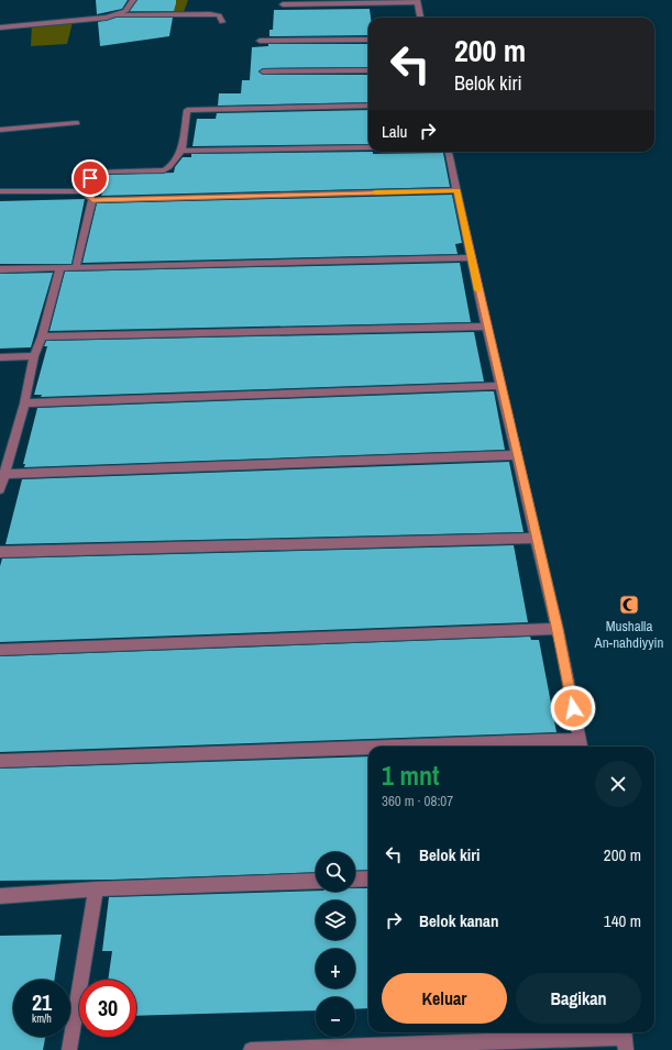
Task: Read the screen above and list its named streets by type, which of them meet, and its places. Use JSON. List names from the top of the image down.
{
  "places": {
    "mosque": ["Mushalla An-nahdiyyin"]
  },
  "page": {
    "turn": ["200 m", "Belok kiri"],
    "then": "Lalu",
    "heading": ["1 mnt", "360 m · 08:07"],
    "list": [
      {
        "name": "Belok kiri",
        "value": "200 m"
      },
      {
        "name": "Belok kanan",
        "value": "140 m"
      }
    ],
    "map_buttons": ["+", "−"],
    "buttons": ["Keluar", "Bagikan"],
    "speed": "21 km/h",
    "limit": "30"
  }
}
